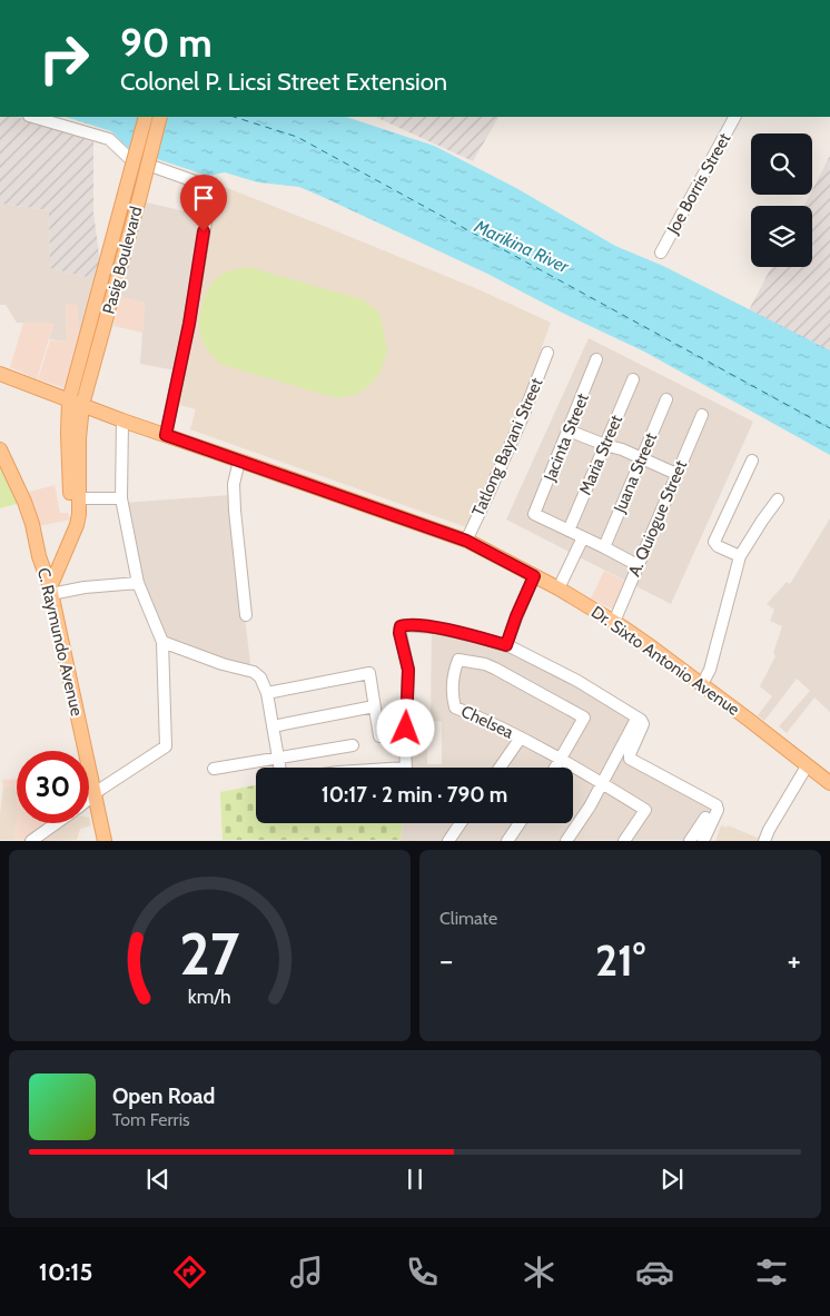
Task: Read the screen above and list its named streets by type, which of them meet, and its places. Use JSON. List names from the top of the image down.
{
  "streets": {
    "main road": ["Pasig Boulevard", "C. Raymundo Avenue", "Dr. Sixto Antonio Avenue"],
    "street": [
      "Joe Borris Street",
      "Jacinta Street",
      "Tatlong Bayani Street",
      "Maria Street",
      "Juana Street",
      "A. Quiogue Street",
      "Chelsea"
    ]
  },
  "crossings": [
    ["Pasig Boulevard", "Dr. Sixto Antonio Avenue"],
    ["Jacinta Street", "Maria Street"],
    ["Tatlong Bayani Street", "Dr. Sixto Antonio Avenue"],
    ["A. Quiogue Street", "Dr. Sixto Antonio Avenue"]
  ],
  "water": ["Marikina River"],
  "page": {
    "turn": ["90 m", "Colonel P. Licsi Street Extension"],
    "limit": "30",
    "trip": "10:17 · 2 min · 790 m",
    "tile": "Climate",
    "heat": ["−", "21°", "+"],
    "song": ["Open Road", "Tom Ferris"],
    "tabs": "10:15",
    "gauge": ["27", "km/h"]
  }
}
